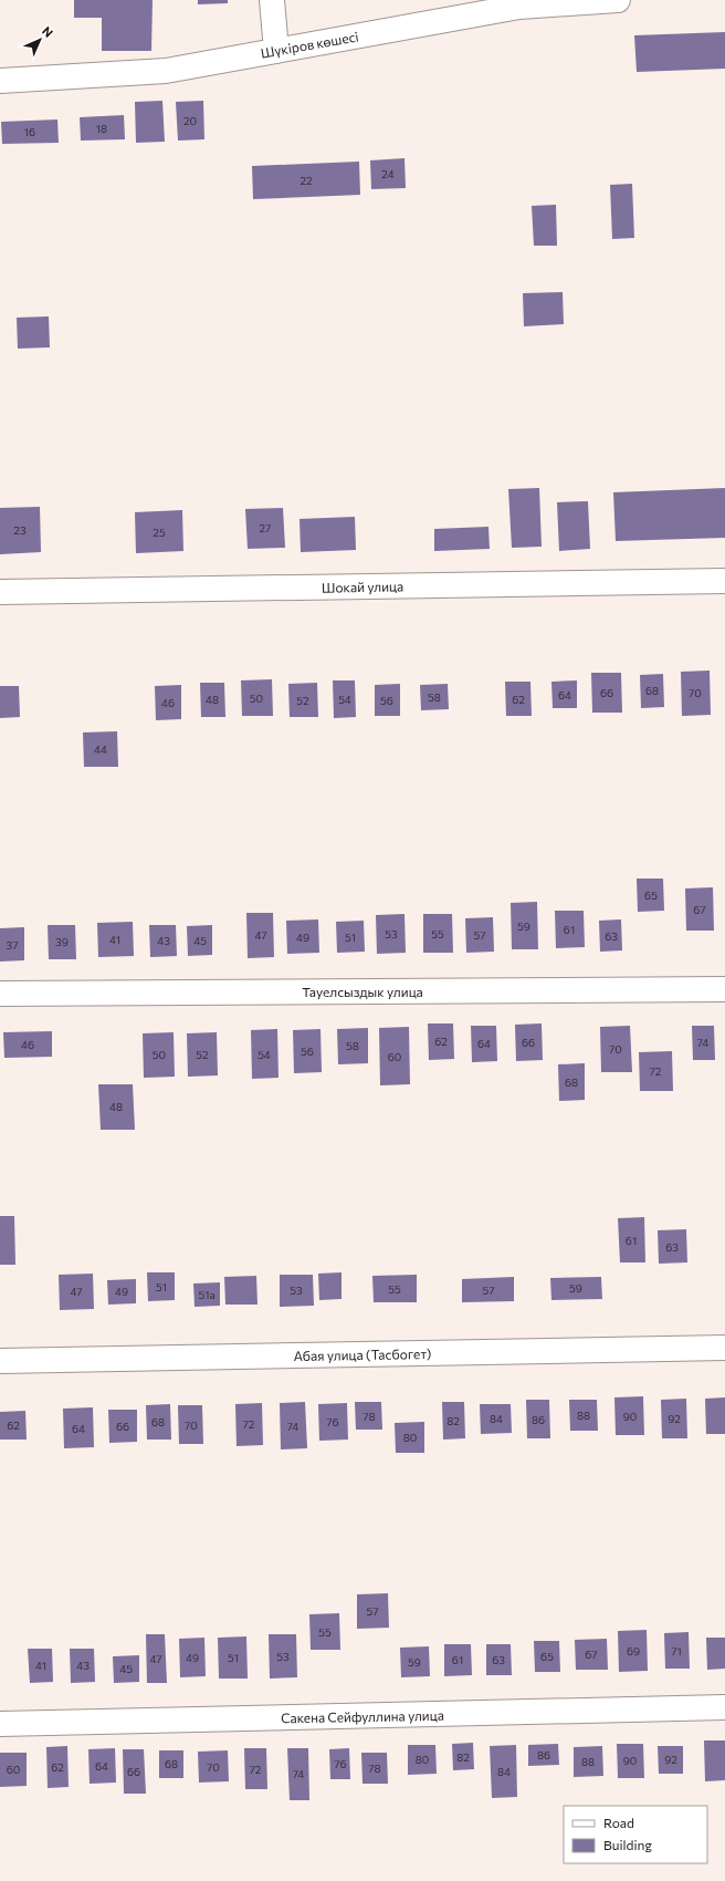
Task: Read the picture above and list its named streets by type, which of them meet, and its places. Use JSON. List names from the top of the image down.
{
  "streets": {
    "street": [
      "Шүкіров көшесі",
      "Шокай улица",
      "Тауелсыздык улица",
      "Абая улица (Тасбогет)",
      "Сакена Сейфуллина улица"
    ]
  },
  "house_numbers": [
    "20",
    "18",
    "16",
    "24",
    "22",
    "27",
    "23",
    "25",
    "68",
    "66",
    "70",
    "64",
    "58",
    "50",
    "48",
    "54",
    "62",
    "52",
    "56",
    "46",
    "44",
    "65",
    "67",
    "59",
    "61",
    "53",
    "55",
    "47",
    "57",
    "63",
    "49",
    "51",
    "41",
    "43",
    "45",
    "39",
    "37",
    "62",
    "66",
    "74",
    "64",
    "46",
    "58",
    "70",
    "56",
    "50",
    "52",
    "54",
    "60",
    "72",
    "68",
    "48",
    "61",
    "63",
    "51",
    "59",
    "55",
    "53",
    "57",
    "47",
    "49",
    "51а",
    "88",
    "78",
    "90",
    "84",
    "92",
    "86",
    "82",
    "68",
    "76",
    "72",
    "62",
    "70",
    "66",
    "74",
    "64",
    "80",
    "57",
    "55",
    "69",
    "71",
    "67",
    "53",
    "65",
    "49",
    "51",
    "47",
    "61",
    "63",
    "59",
    "41",
    "43",
    "45",
    "86",
    "82",
    "80",
    "92",
    "90",
    "88",
    "68",
    "76",
    "64",
    "62",
    "70",
    "78",
    "60",
    "72",
    "66",
    "84",
    "74"
  ],
  "legend": ["Road", "Building"],
  "north": "top right"
}
